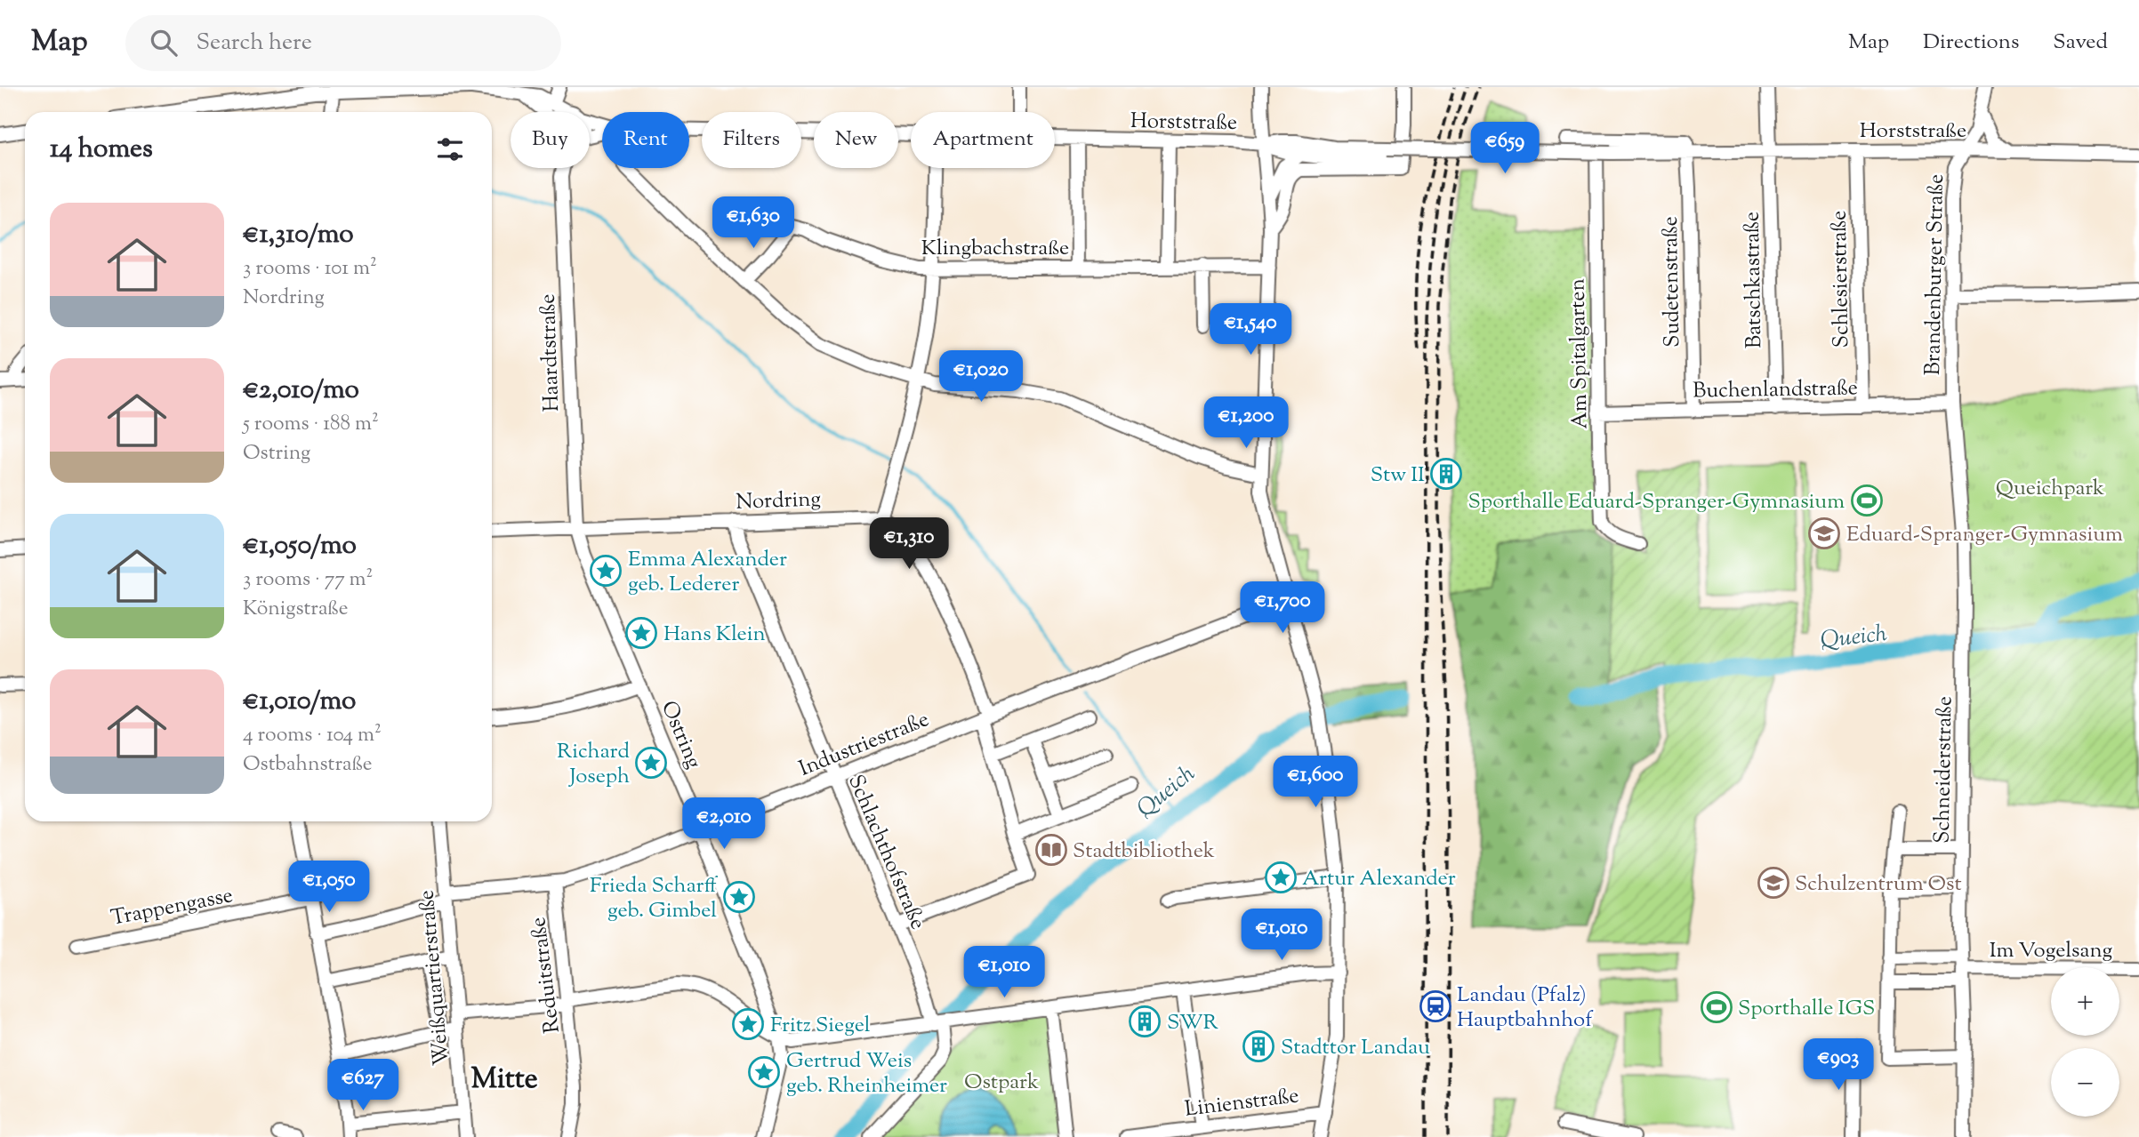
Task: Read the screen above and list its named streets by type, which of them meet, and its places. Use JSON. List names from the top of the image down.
{
  "streets": {
    "street": [
      "Horststraße",
      "Klingbachstraße",
      "Brandenburger Straße",
      "Schlesierstraße",
      "Batschkastraße",
      "Sudetenstraße",
      "Haardtstraße",
      "Am Spitalgarten",
      "Buchenlandstraße",
      "Nordring",
      "Ostring",
      "Industriestraße",
      "Schneiderstraße",
      "Schlachthofstraße",
      "Trappengasse",
      "Im Vogelsang",
      "Reduitstraße",
      "Weißquartierstraße",
      "Linienstraße"
    ]
  },
  "crossings": [
    ["Horststraße", "Brandenburger Straße"],
    ["Horststraße", "Schlesierstraße"],
    ["Horststraße", "Batschkastraße"],
    ["Horststraße", "Sudetenstraße"],
    ["Horststraße", "Am Spitalgarten"],
    ["Brandenburger Straße", "Buchenlandstraße"],
    ["Brandenburger Straße", "Schneiderstraße"],
    ["Schlesierstraße", "Buchenlandstraße"],
    ["Batschkastraße", "Buchenlandstraße"],
    ["Sudetenstraße", "Buchenlandstraße"],
    ["Haardtstraße", "Nordring"],
    ["Haardtstraße", "Ostring"],
    ["Am Spitalgarten", "Buchenlandstraße"],
    ["Buchenlandstraße", "Schneiderstraße"],
    ["Nordring", "Ostring"],
    ["Nordring", "Schlachthofstraße"],
    ["Ostring", "Industriestraße"],
    ["Industriestraße", "Schlachthofstraße"],
    ["Industriestraße", "Reduitstraße"],
    ["Industriestraße", "Weißquartierstraße"],
    ["Schneiderstraße", "Im Vogelsang"]
  ],
  "districts": ["Mitte"],
  "water": ["Queich"],
  "parks": ["Queichpark", "Ostpark"],
  "places": {
    "building": ["Stw II", "SWR", "Stadttor Landau"],
    "sports": ["Sporthalle Eduard-Spranger-Gymnasium", "Sporthalle IGS"],
    "school or university": ["Eduard-Spranger-Gymnasium", "Schulzentrum Ost"],
    "place": [
      "Emma Alexander geb. Lederer",
      "Hans Klein",
      "Richard Joseph",
      "Artur Alexander",
      "Frieda Scharff geb. Gimbel",
      "Fritz Siegel",
      "Gertrud Weis geb. Rheinheimer"
    ],
    "library": ["Stadtbibliothek"],
    "station": ["Landau (Pfalz) Hauptbahnhof"]
  },
  "page": {
    "header": "Map",
    "search": "Search here",
    "nav": ["Map", "Directions", "Saved"],
    "chip": [
      "Buy",
      "Rent",
      "Filters",
      "New",
      "Apartment"
    ],
    "heading": "14 homes",
    "price": [
      "€659",
      "€1,630",
      "€1,540",
      "€1,020",
      "€1,200",
      "€1,310",
      "€1,700",
      "€1,600",
      "€2,010",
      "€1,050",
      "€1,010",
      "€1,010",
      "€903",
      "€627"
    ],
    "list": [
      {
        "name": "€1,310/mo",
        "note": "3 rooms · 101 m² · Nordring"
      },
      {
        "name": "€2,010/mo",
        "note": "5 rooms · 188 m² · Ostring"
      },
      {
        "name": "€1,050/mo",
        "note": "3 rooms · 77 m² · Königstraße"
      },
      {
        "name": "€1,010/mo",
        "note": "4 rooms · 104 m² · Ostbahnstraße"
      }
    ],
    "map_buttons": ["+", "−"]
  }
}
